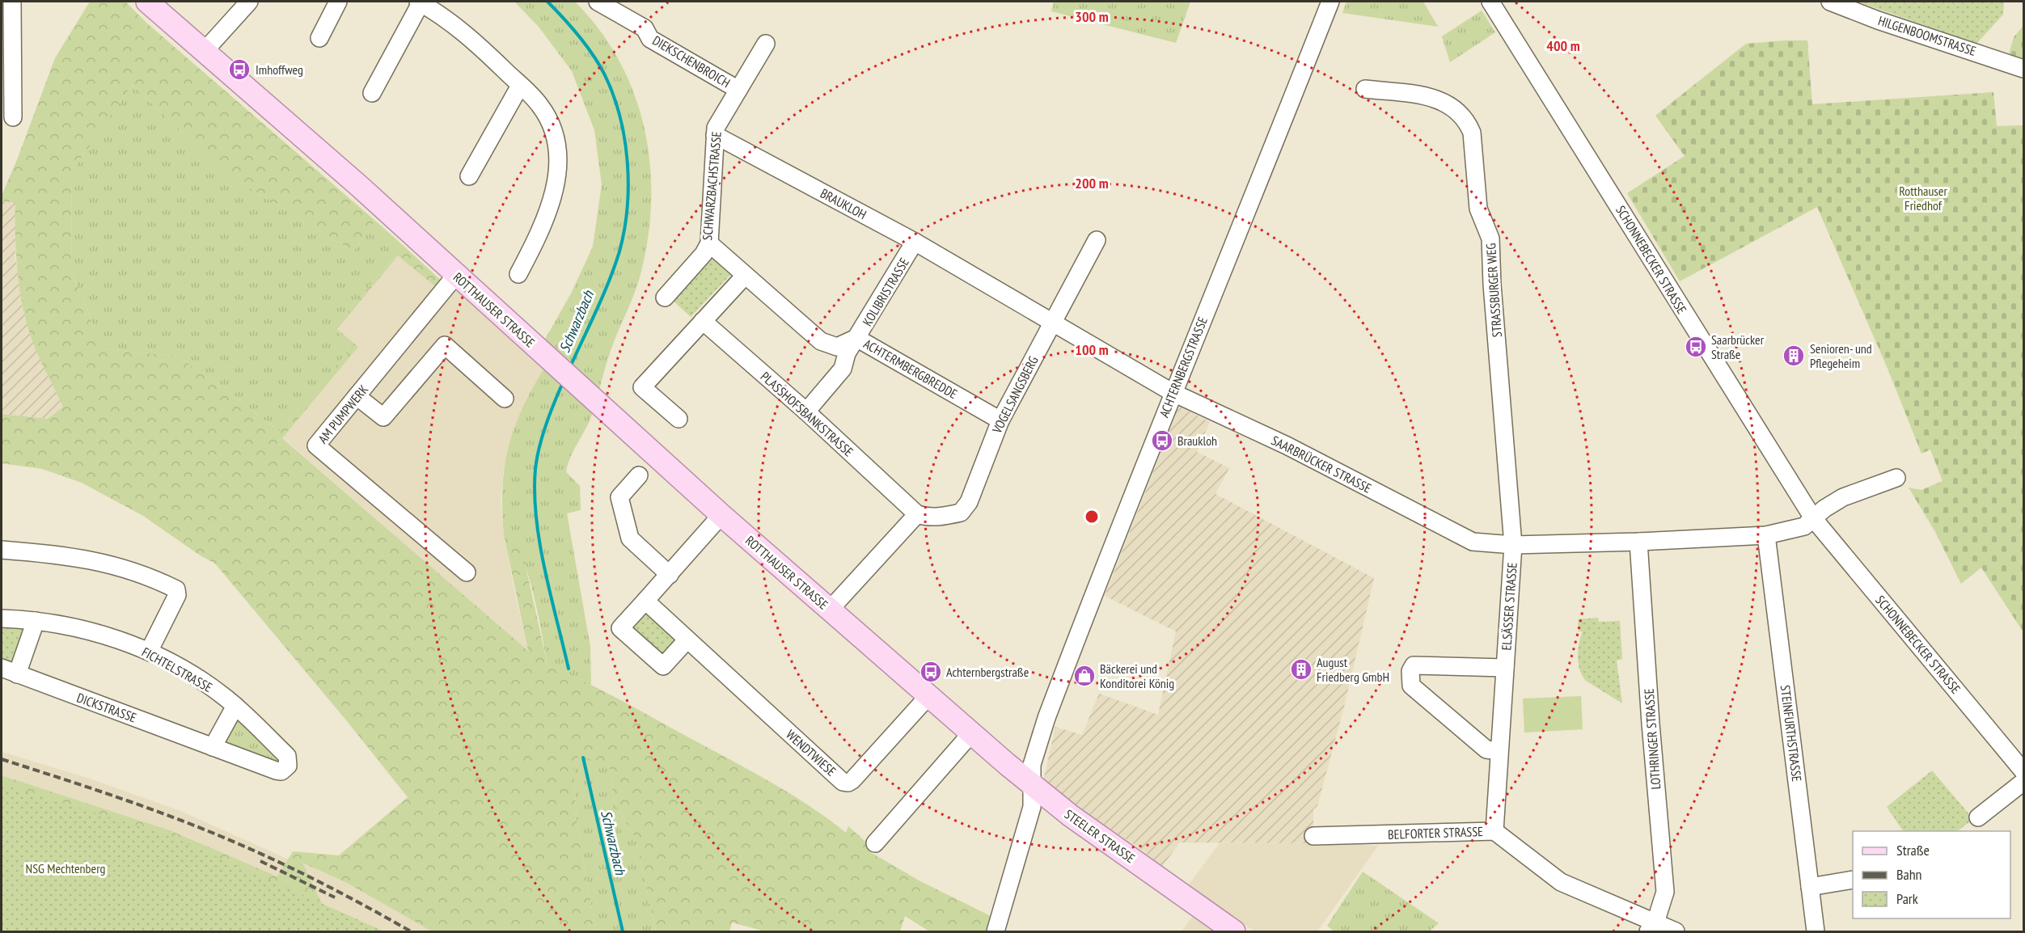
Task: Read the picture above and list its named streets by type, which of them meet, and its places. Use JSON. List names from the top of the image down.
{
  "streets": {
    "main road": ["ROTTHAUSER STRASSE", "STEELER STRASSE"],
    "street": [
      "HILGENBOOMSTRASSE",
      "DIEKSCHENBROICH",
      "SCHWARZBACHSTRASSE",
      "BRAUKLOH",
      "SCHONNEBECKER STRASSE",
      "STRASSBURGER WEG",
      "KOLIBRISTRASSE",
      "ACHTERNBERGSTRASSE",
      "ACHTERMBERGBREDDE",
      "VOGELSANGSBERG",
      "AM PUMPWERK",
      "PLASSHOFSBANKSTRASSE",
      "SAARBRÜCKER STRASSE",
      "ELSÄSSER STRASSE",
      "FICHTELSTRASSE",
      "DICKSTRASSE",
      "STEINFURTHSTRASSE",
      "LOTHRINGER STRASSE",
      "WENDTWIESE",
      "BELFORTER STRASSE"
    ]
  },
  "crossings": [
    ["DIEKSCHENBROICH", "SCHWARZBACHSTRASSE"],
    ["SCHWARZBACHSTRASSE", "BRAUKLOH"],
    ["SCHWARZBACHSTRASSE", "ACHTERMBERGBREDDE"],
    ["BRAUKLOH", "KOLIBRISTRASSE"],
    ["BRAUKLOH", "ACHTERNBERGSTRASSE"],
    ["BRAUKLOH", "VOGELSANGSBERG"],
    ["BRAUKLOH", "SAARBRÜCKER STRASSE"],
    ["SCHONNEBECKER STRASSE", "SAARBRÜCKER STRASSE"],
    ["STRASSBURGER WEG", "SAARBRÜCKER STRASSE"],
    ["STRASSBURGER WEG", "ELSÄSSER STRASSE"],
    ["KOLIBRISTRASSE", "ACHTERMBERGBREDDE"],
    ["KOLIBRISTRASSE", "PLASSHOFSBANKSTRASSE"],
    ["ROTTHAUSER STRASSE", "AM PUMPWERK"],
    ["ROTTHAUSER STRASSE", "WENDTWIESE"],
    ["ROTTHAUSER STRASSE", "STEELER STRASSE"],
    ["ACHTERNBERGSTRASSE", "SAARBRÜCKER STRASSE"],
    ["ACHTERNBERGSTRASSE", "STEELER STRASSE"],
    ["ACHTERMBERGBREDDE", "VOGELSANGSBERG"],
    ["VOGELSANGSBERG", "PLASSHOFSBANKSTRASSE"],
    ["SAARBRÜCKER STRASSE", "ELSÄSSER STRASSE"],
    ["SAARBRÜCKER STRASSE", "STEINFURTHSTRASSE"],
    ["SAARBRÜCKER STRASSE", "LOTHRINGER STRASSE"],
    ["ELSÄSSER STRASSE", "BELFORTER STRASSE"],
    ["FICHTELSTRASSE", "DICKSTRASSE"],
    ["LOTHRINGER STRASSE", "BELFORTER STRASSE"],
    ["WENDTWIESE", "STEELER STRASSE"]
  ],
  "water": ["Schwarzbach"],
  "parks": ["Rotthauser Friedhof", "NSG Mechtenberg"],
  "places": {
    "bus stop": [
      "Imhoffweg",
      "Saarbrücker Straße",
      "Braukloh",
      "Achternbergstraße"
    ],
    "building": ["Senioren- und Pflegeheim", "August Friedberg GmbH"],
    "shop": ["Bäckerei und Konditorei König"]
  },
  "legend": ["Straße", "Bahn", "Park"],
  "rings": [
    "300 m",
    "400 m",
    "200 m",
    "100 m"
  ]
}
